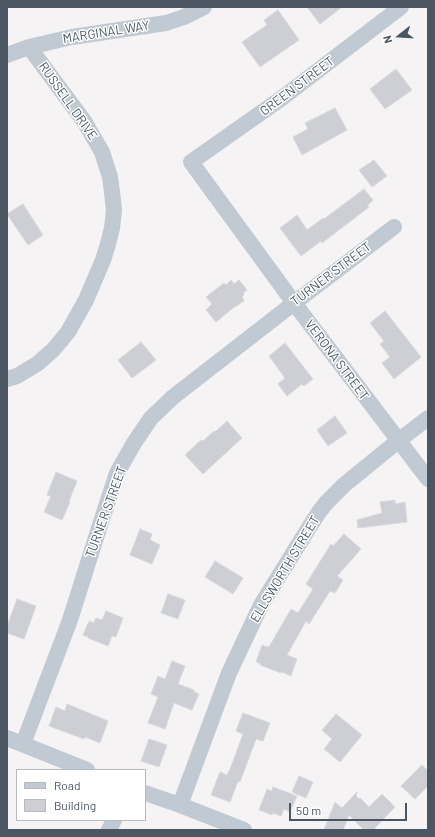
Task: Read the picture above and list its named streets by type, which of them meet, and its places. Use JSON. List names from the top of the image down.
{
  "streets": {
    "street": [
      "MARGINAL WAY",
      "GREEN STREET",
      "RUSSELL DRIVE",
      "TURNER STREET",
      "VERONA STREET",
      "ELLSWORTH STREET"
    ]
  },
  "crossings": [
    ["MARGINAL WAY", "RUSSELL DRIVE"],
    ["GREEN STREET", "VERONA STREET"],
    ["TURNER STREET", "VERONA STREET"],
    ["VERONA STREET", "ELLSWORTH STREET"]
  ],
  "legend": ["Road", "Building"],
  "scale_bar": "50 m",
  "north": "left"
}
